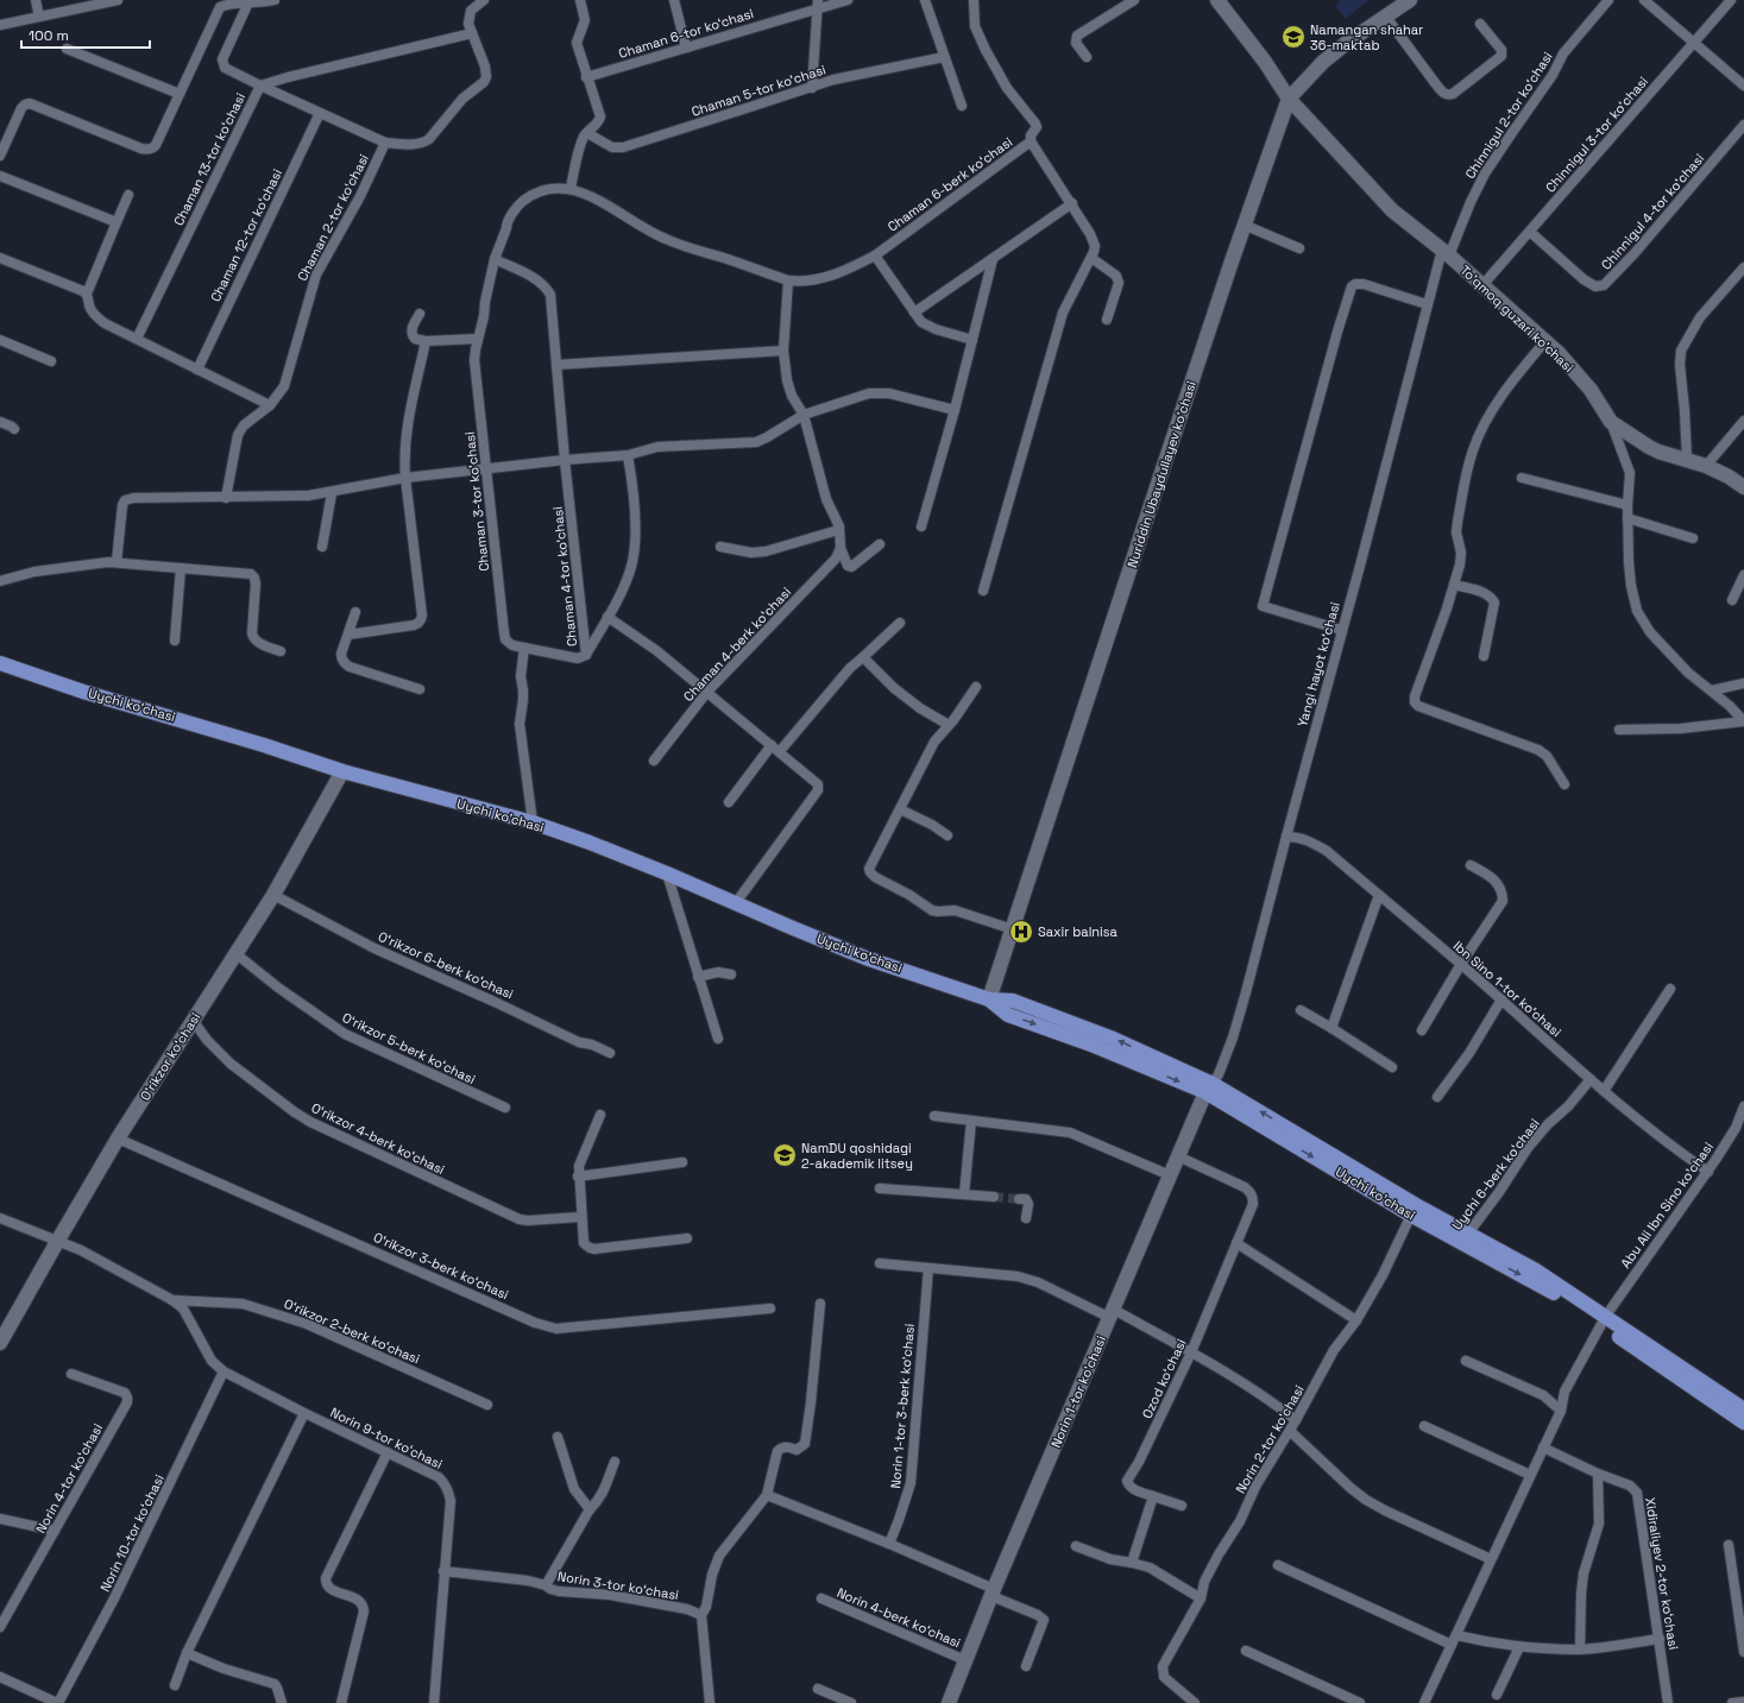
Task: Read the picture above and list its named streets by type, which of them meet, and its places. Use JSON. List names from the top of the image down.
{
  "streets": {
    "main road": [
      "To'qmoq guzari ko'chasi",
      "Nuriddin Ubaydullayev koʻchasi",
      "Uychi ko'chasi",
      "Oʻrikzor koʻchasi",
      "Norin 1-tor koʻchasi"
    ],
    "street": [
      "Chaman 6-tor koʻchasi",
      "Chaman 5-tor koʻchasi",
      "Chinnigul 2-tor koʻchasi",
      "Chinnigul 3-tor koʻchasi",
      "Chaman 13-tor koʻchasi",
      "Chaman 6-berk koʻchasi",
      "Chinnigul 4-tor koʻchasi",
      "Chaman 2-tor koʻchasi",
      "Chaman 12-tor koʻchasi",
      "Chaman 3-tor koʻchasi",
      "Chaman 4-tor koʻchasi",
      "Chaman 4-berk koʻchasi",
      "Yangi hayot koʻchasi",
      "Oʻrikzor 6-berk koʻchasi",
      "Ibn Sino 1-tor koʻchasi",
      "Oʻrikzor 5-berk koʻchasi",
      "Oʻrikzor 4-berk koʻchasi",
      "Uychi 6-berk koʻchasi",
      "Abu Ali Ibn Sino ko'chasi",
      "Oʻrikzor 3-berk koʻchasi",
      "Oʻrikzor 2-berk koʻchasi",
      "Ozod koʻchasi",
      "Norin 1-tor 3-berk koʻchasi",
      "Norin 9-tor koʻchasi",
      "Norin 2-tor koʻchasi",
      "Norin 4-tor koʻchasi",
      "Norin 10-tor koʻchasi",
      "Xidiraliyev 2-tor koʻchasi",
      "Norin 3-tor koʻchasi",
      "Norin 4-berk koʻchasi"
    ]
  },
  "crossings": [
    ["Chinnigul 2-tor koʻchasi", "To'qmoq guzari ko'chasi"],
    ["Chinnigul 2-tor koʻchasi", "Yangi hayot koʻchasi"],
    ["Chinnigul 3-tor koʻchasi", "Chinnigul 4-tor koʻchasi"],
    ["Chinnigul 3-tor koʻchasi", "To'qmoq guzari ko'chasi"],
    ["To'qmoq guzari ko'chasi", "Nuriddin Ubaydullayev koʻchasi"],
    ["To'qmoq guzari ko'chasi", "Yangi hayot koʻchasi"],
    ["Nuriddin Ubaydullayev koʻchasi", "Uychi ko'chasi"],
    ["Chaman 3-tor koʻchasi", "Chaman 4-tor koʻchasi"],
    ["Yangi hayot koʻchasi", "Uychi ko'chasi"],
    ["Yangi hayot koʻchasi", "Ibn Sino 1-tor koʻchasi"],
    ["Yangi hayot koʻchasi", "Norin 1-tor koʻchasi"],
    ["Uychi ko'chasi", "Oʻrikzor koʻchasi"],
    ["Uychi ko'chasi", "Uychi 6-berk koʻchasi"],
    ["Uychi ko'chasi", "Abu Ali Ibn Sino ko'chasi"],
    ["Uychi ko'chasi", "Norin 1-tor koʻchasi"],
    ["Uychi ko'chasi", "Norin 2-tor koʻchasi"],
    ["Oʻrikzor 6-berk koʻchasi", "Oʻrikzor koʻchasi"],
    ["Ibn Sino 1-tor koʻchasi", "Uychi 6-berk koʻchasi"],
    ["Ibn Sino 1-tor koʻchasi", "Abu Ali Ibn Sino ko'chasi"],
    ["Oʻrikzor 5-berk koʻchasi", "Oʻrikzor koʻchasi"],
    ["Oʻrikzor koʻchasi", "Oʻrikzor 4-berk koʻchasi"],
    ["Oʻrikzor koʻchasi", "Oʻrikzor 3-berk koʻchasi"],
    ["Abu Ali Ibn Sino ko'chasi", "Xidiraliyev 2-tor koʻchasi"],
    ["Oʻrikzor 2-berk koʻchasi", "Norin 9-tor koʻchasi"],
    ["Ozod koʻchasi", "Norin 1-tor koʻchasi"],
    ["Norin 1-tor koʻchasi", "Norin 4-berk koʻchasi"],
    ["Norin 9-tor koʻchasi", "Norin 10-tor koʻchasi"],
    ["Norin 9-tor koʻchasi", "Norin 3-tor koʻchasi"]
  ],
  "places": {
    "school or university": ["Namangan shahar 36-maktab", "NamDU qoshidagi 2-akademik litsey"],
    "hospital": ["Saxir balnisa"]
  },
  "scale_bar": "100 m"
}
